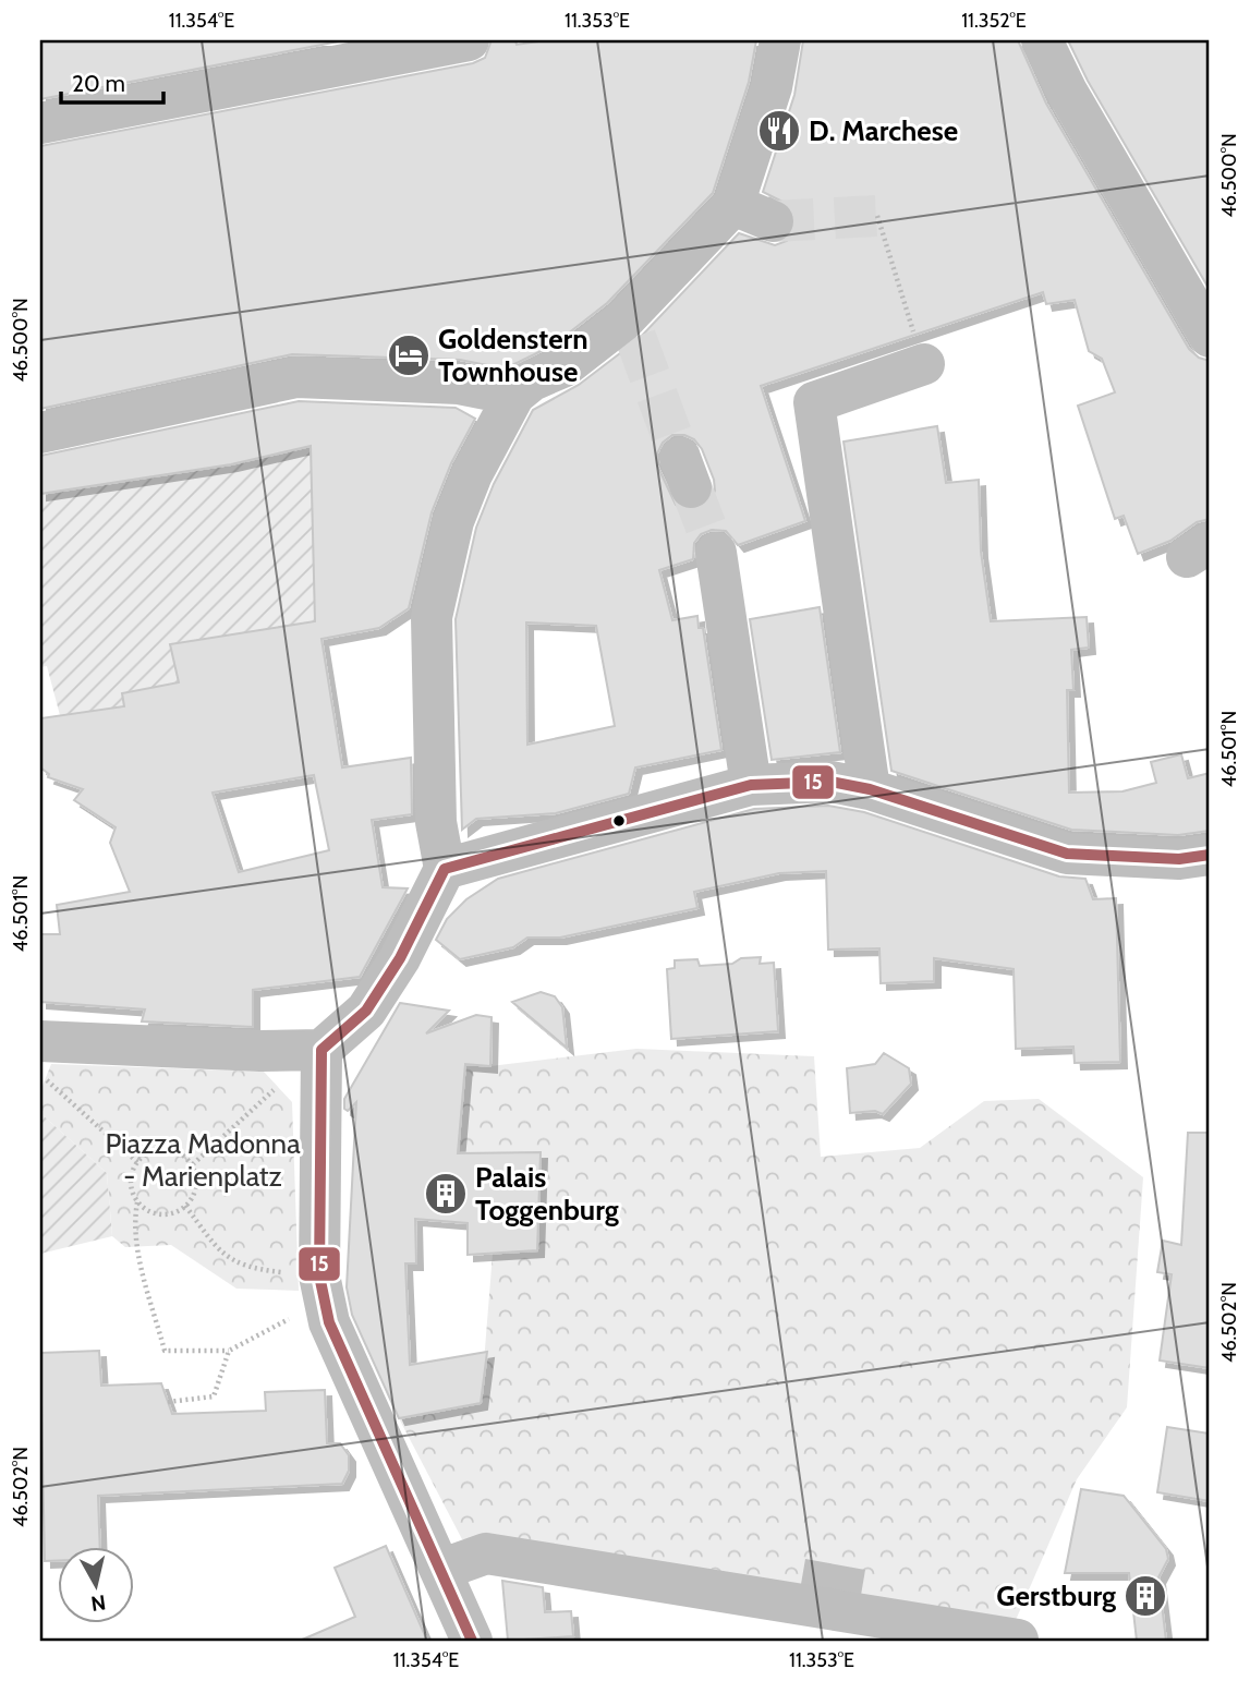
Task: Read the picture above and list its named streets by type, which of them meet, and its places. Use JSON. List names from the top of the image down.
{
  "parks": ["Piazza Madonna - Marienplatz"],
  "places": {
    "restaurant": ["D. Marchese"],
    "hotel": ["Goldenstern Townhouse"],
    "building": ["Palais Toggenburg", "Gerstburg"]
  },
  "lines": ["transit line 15"],
  "scale_bar": "20 m",
  "north": "bottom",
  "coordinates": [
    "11.354°E",
    "11.353°E",
    "11.352°E",
    "46.500°N",
    "46.501°N",
    "46.502°N"
  ]
}
